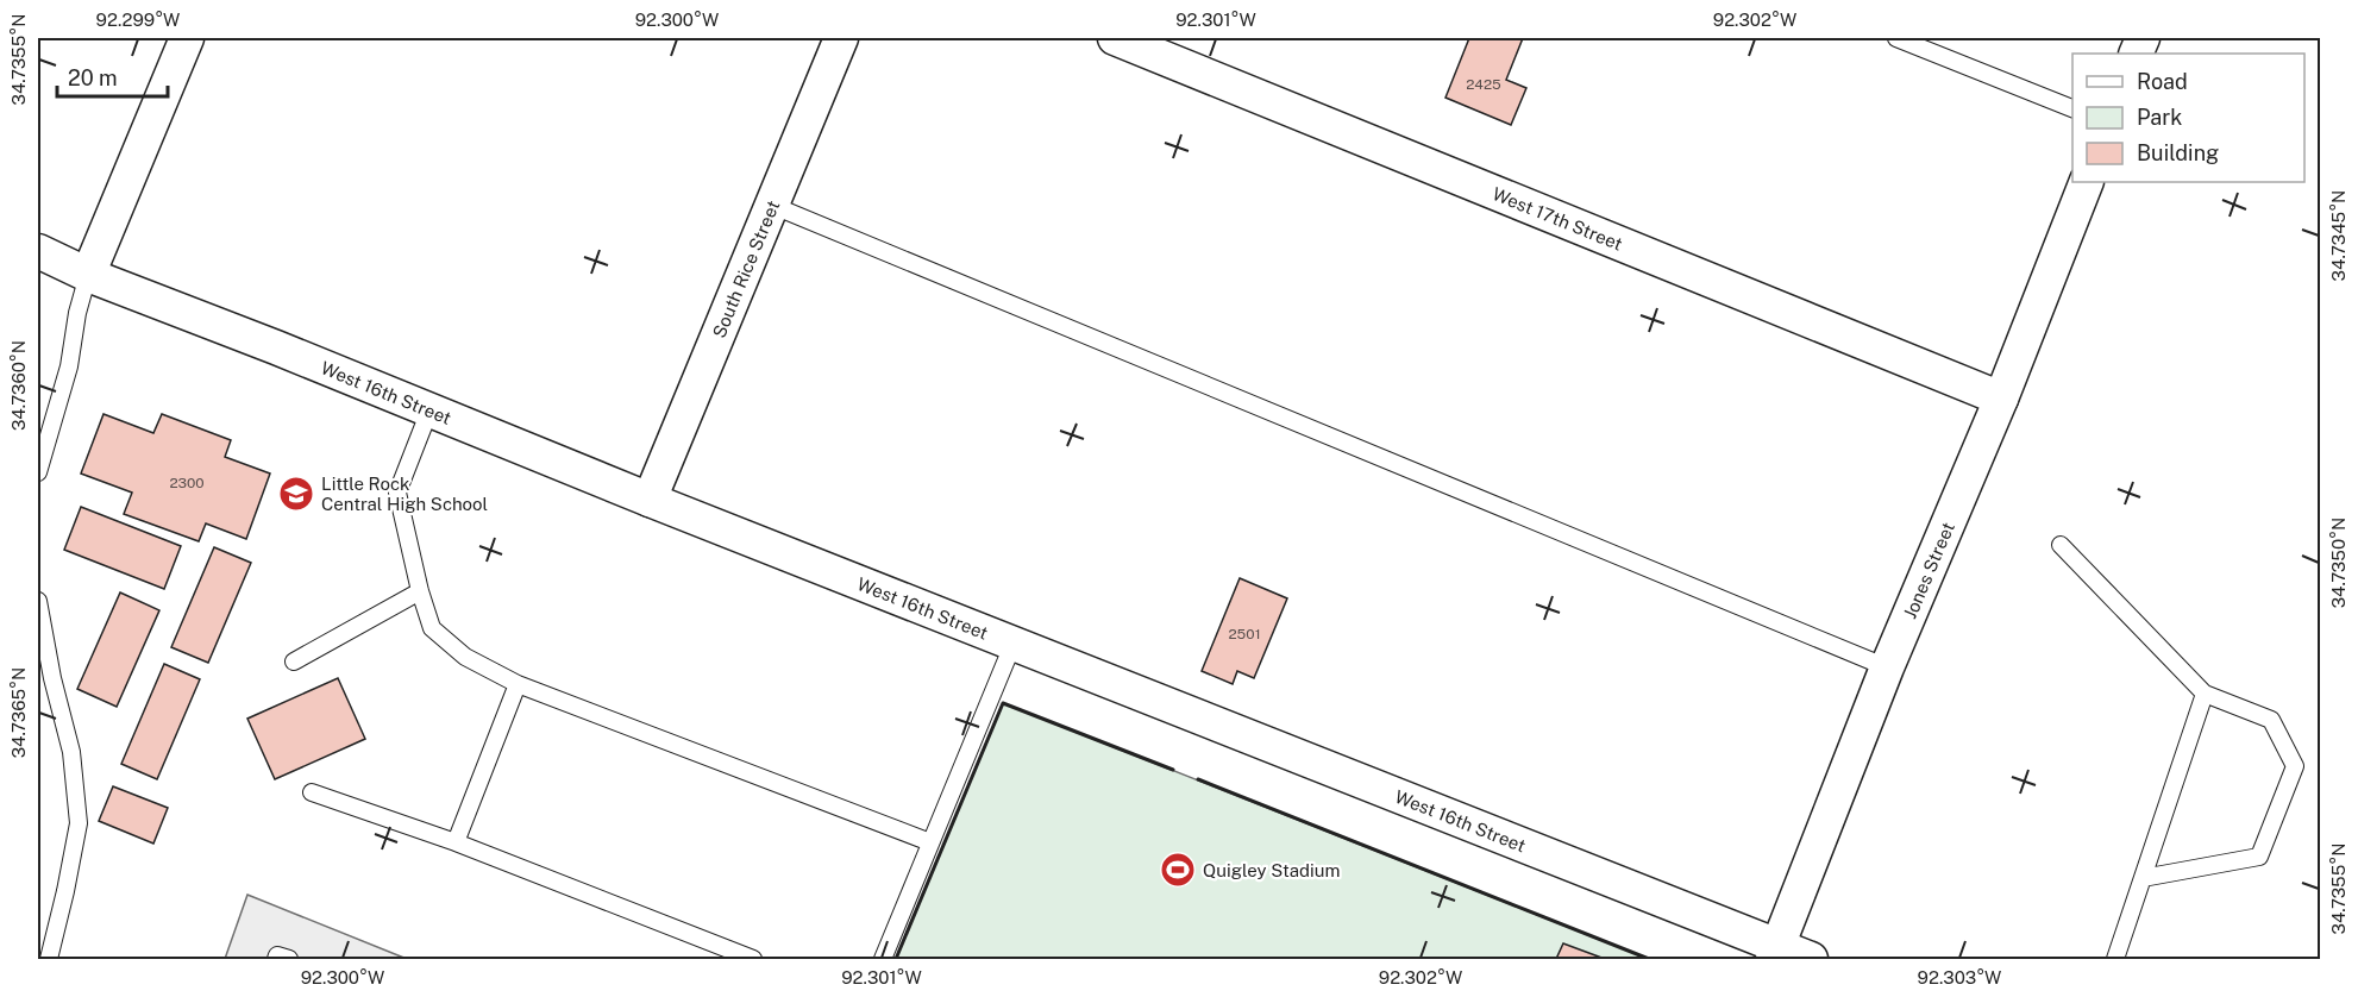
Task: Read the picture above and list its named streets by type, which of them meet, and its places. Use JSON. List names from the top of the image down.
{
  "streets": {
    "street": [
      "West 17th Street",
      "South Rice Street",
      "West 16th Street",
      "Jones Street"
    ]
  },
  "crossings": [
    ["West 17th Street", "Jones Street"],
    ["South Rice Street", "West 16th Street"],
    ["West 16th Street", "Jones Street"]
  ],
  "places": {
    "school or university": ["Little Rock Central High School"],
    "sports": ["Quigley Stadium"]
  },
  "house_numbers": ["2425", "2300", "2501"],
  "legend": ["Road", "Park", "Building"],
  "scale_bar": "20 m",
  "coordinates": [
    "92.299°W",
    "92.300°W",
    "92.301°W",
    "92.302°W",
    "34.7355°N",
    "34.7345°N",
    "34.7360°N",
    "34.7350°N",
    "34.7365°N",
    "92.303°W"
  ]
}
